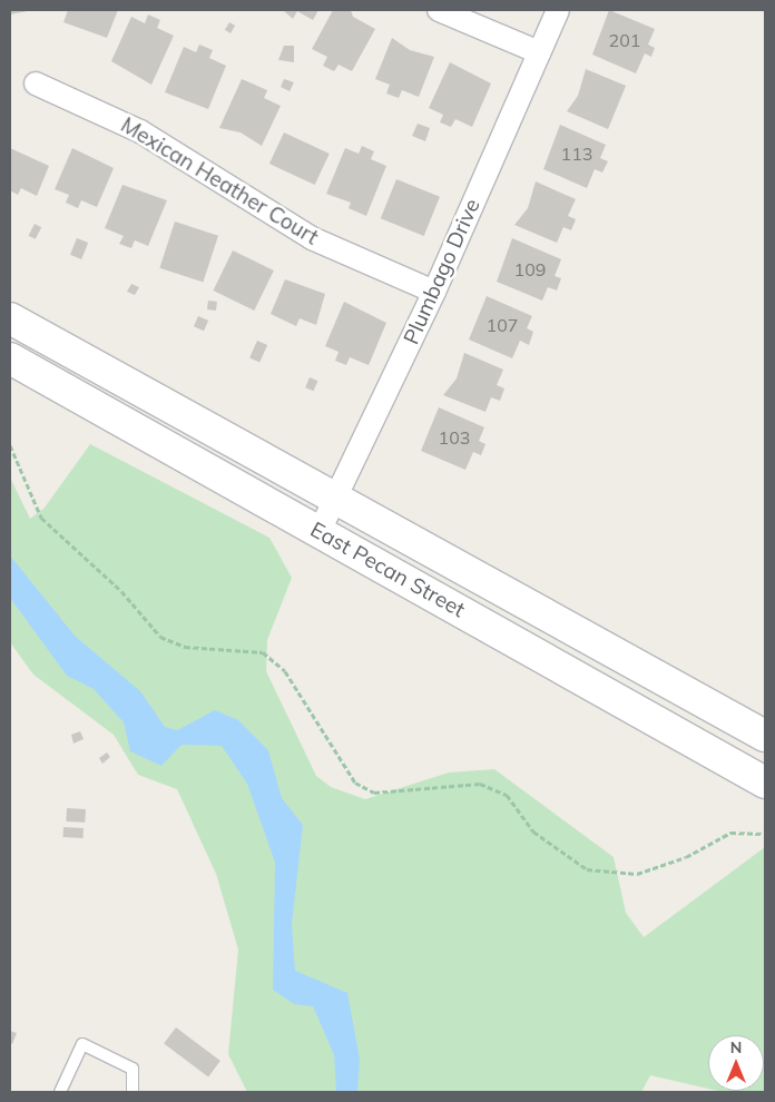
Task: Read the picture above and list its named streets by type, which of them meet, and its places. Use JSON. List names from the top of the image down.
{
  "streets": {
    "main road": ["East Pecan Street"],
    "street": ["Mexican Heather Court", "Plumbago Drive"]
  },
  "crossings": [
    ["Mexican Heather Court", "Plumbago Drive"],
    ["Plumbago Drive", "East Pecan Street"]
  ],
  "house_numbers": [
    "201",
    "113",
    "109",
    "107",
    "103"
  ],
  "north": "top"
}
